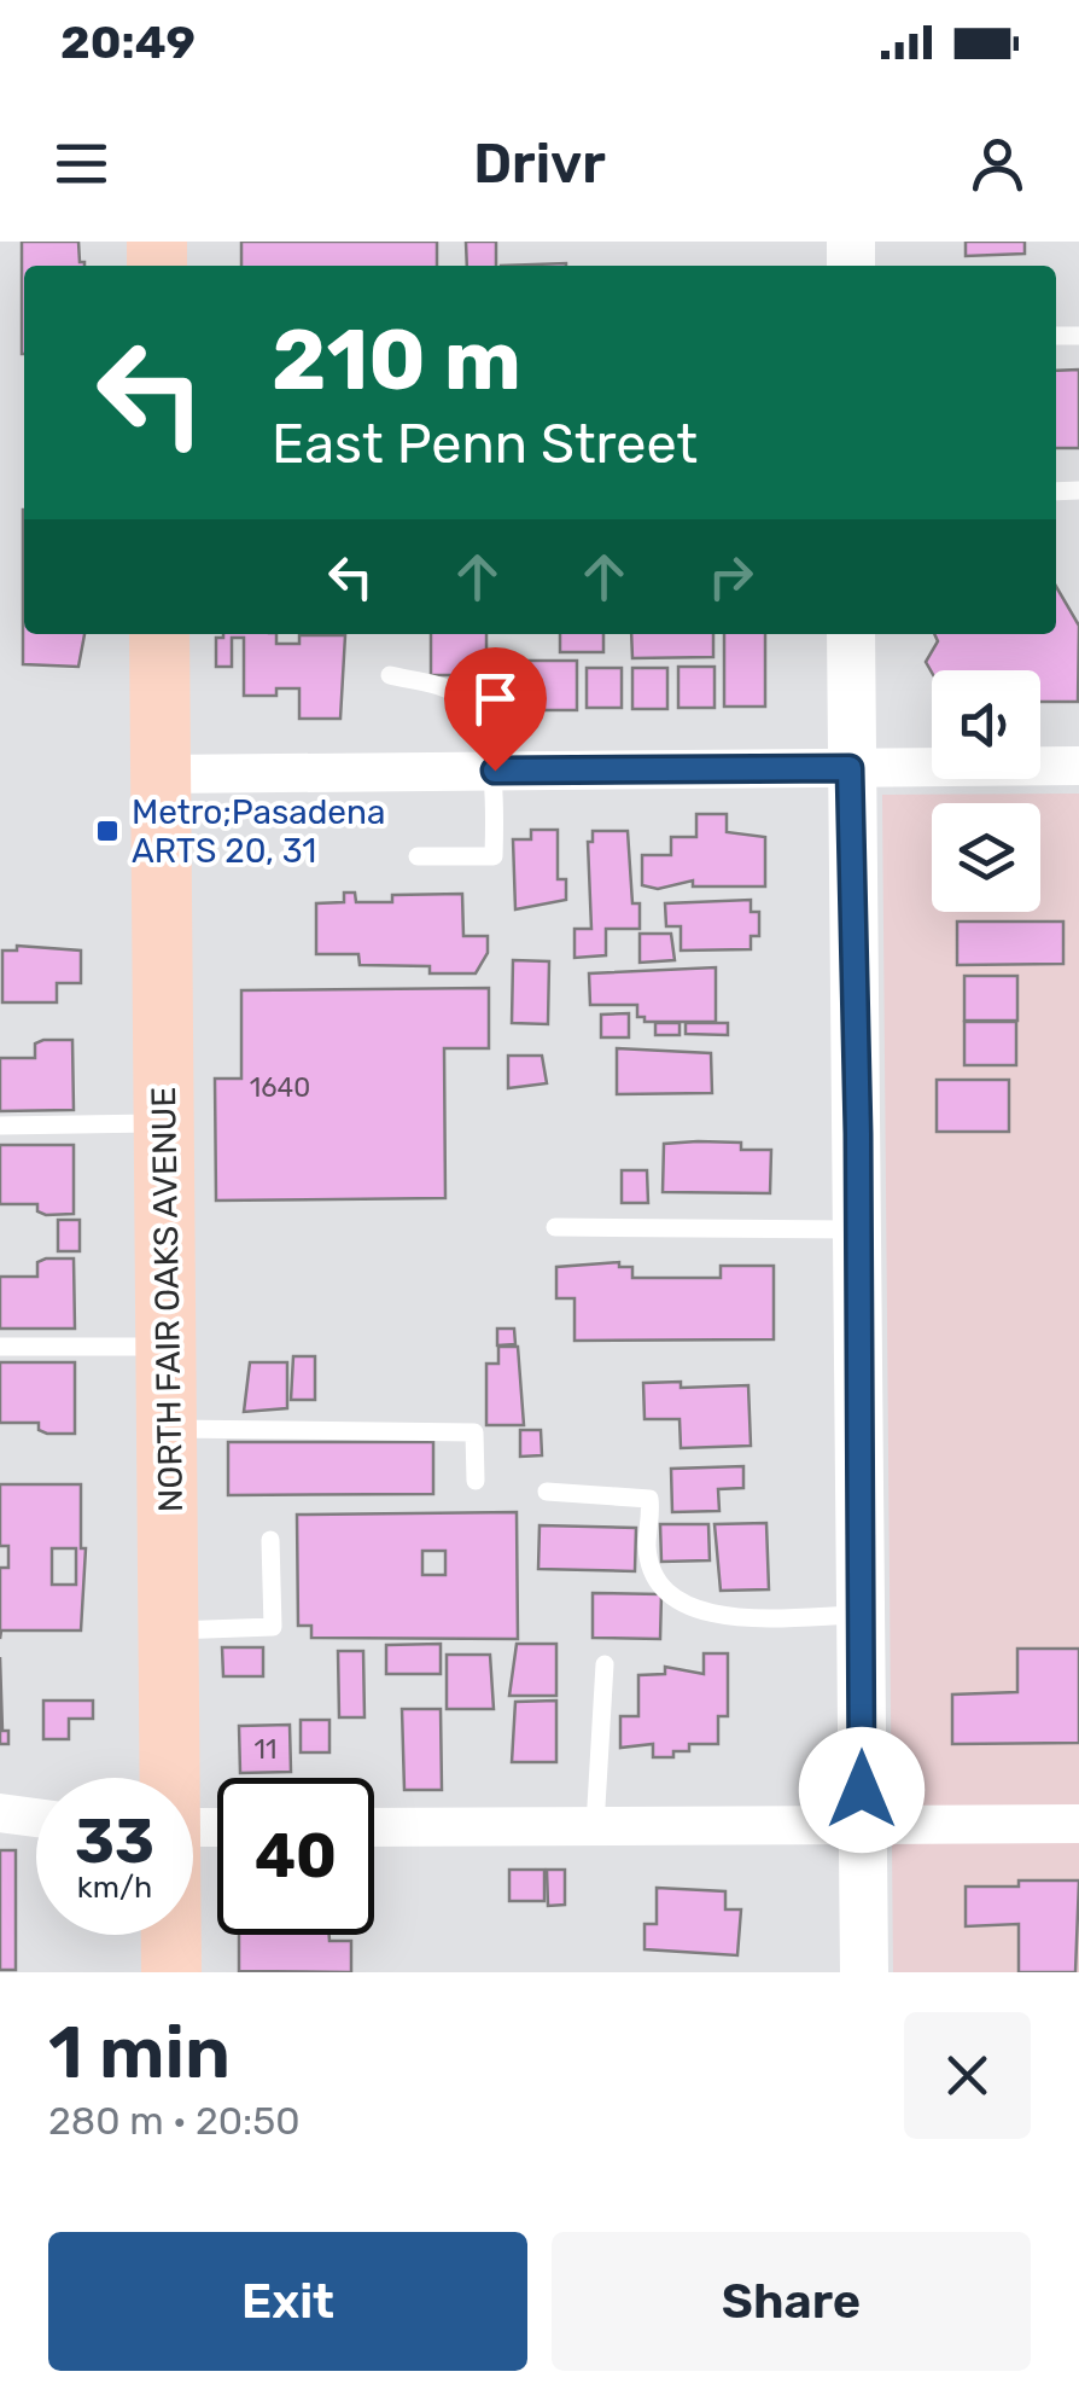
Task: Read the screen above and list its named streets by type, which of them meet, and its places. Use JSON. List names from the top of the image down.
{
  "streets": {
    "main road": ["NORTH FAIR OAKS AVENUE"]
  },
  "places": {
    "transit": ["Metro;Pasadena ARTS 20, 31"]
  },
  "house_numbers": ["1640", "11"],
  "page": {
    "status": "20:49",
    "header": "Drivr",
    "turn": ["210 m", "East Penn Street"],
    "speed": "33 km/h",
    "limit": "40",
    "heading": ["1 min", "280 m · 20:50"],
    "buttons": ["Exit", "Share"]
  }
}
